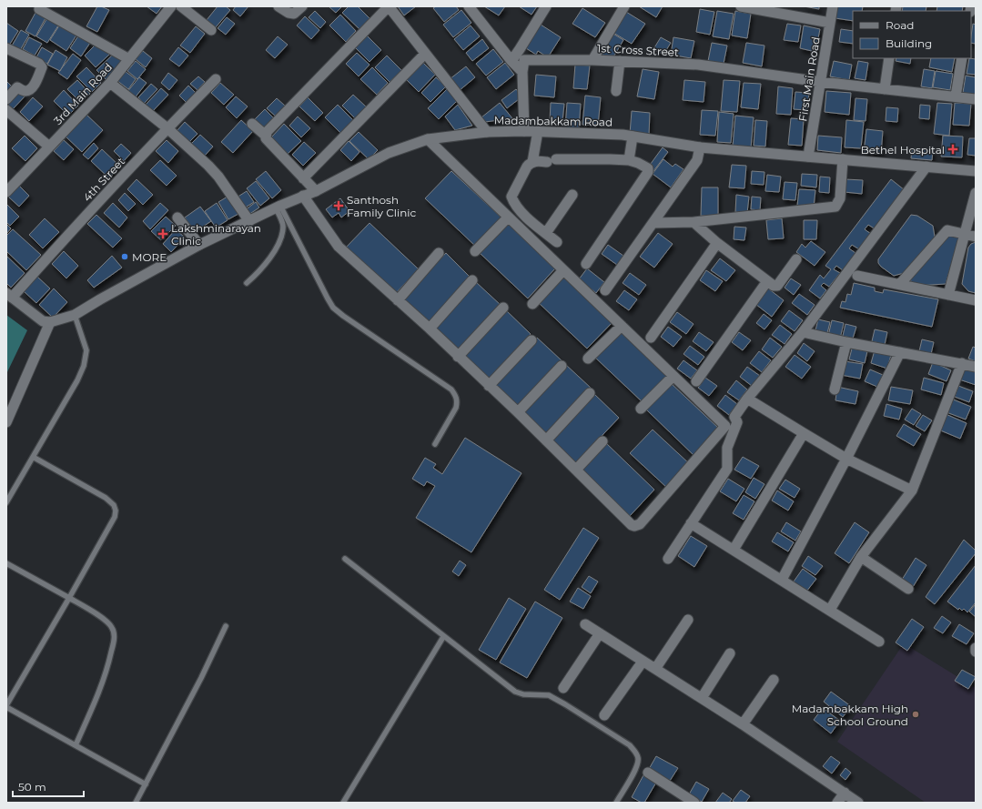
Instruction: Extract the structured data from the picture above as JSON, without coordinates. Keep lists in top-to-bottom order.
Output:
{
  "streets": {
    "street": [
      "1st Cross Street",
      "First Main Road",
      "3rd Main Road",
      "Madambakkam Road",
      "4th Street"
    ]
  },
  "crossings": [
    ["1st Cross Street", "First Main Road"],
    ["First Main Road", "Madambakkam Road"]
  ],
  "places": {
    "health": ["Bethel Hospital", "Santhosh Family Clinic", "Lakshminarayan Clinic"],
    "other": ["MORE", "Madambakkam High School Ground"]
  },
  "legend": ["Road", "Building"],
  "scale_bar": "50 m"
}
